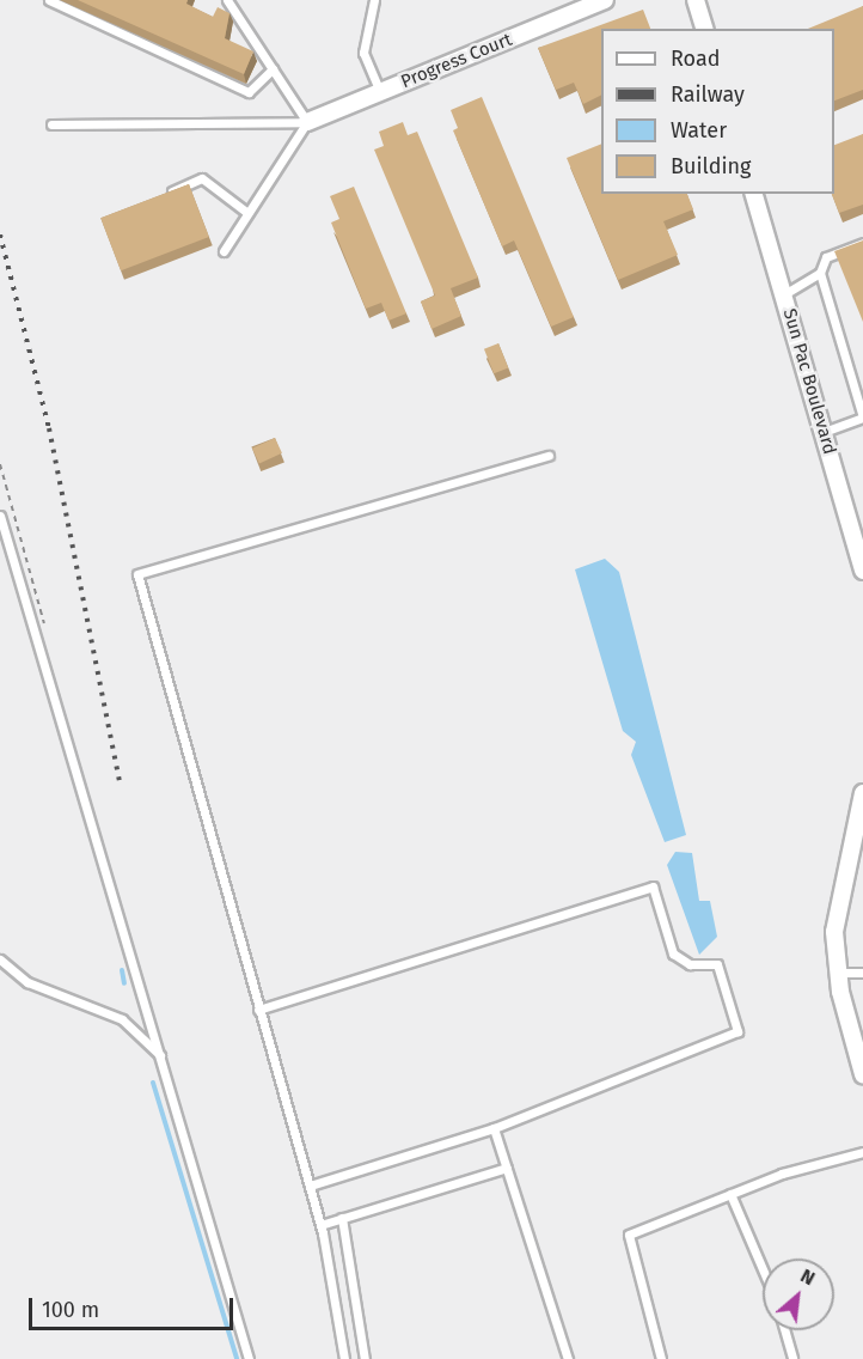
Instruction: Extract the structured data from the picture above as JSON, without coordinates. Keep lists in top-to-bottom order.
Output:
{
  "streets": {
    "street": ["Progress Court", "Sun Pac Boulevard"]
  },
  "legend": [
    "Road",
    "Railway",
    "Water",
    "Building"
  ],
  "scale_bar": "100 m",
  "north": "top right"
}
